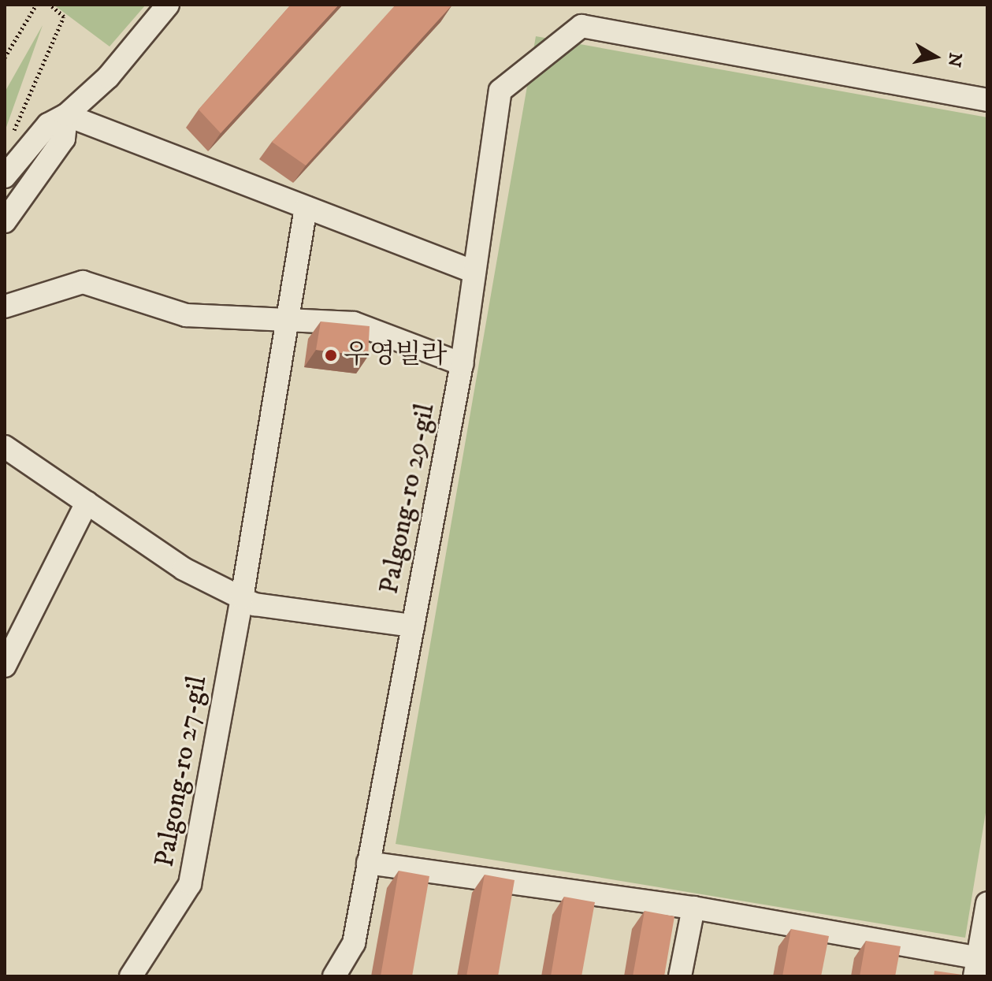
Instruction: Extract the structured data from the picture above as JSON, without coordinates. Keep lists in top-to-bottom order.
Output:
{
  "streets": {
    "street": ["Palgong-ro 29-gil", "Palgong-ro 27-gil"]
  },
  "places": ["우영빌라"],
  "north": "right"
}
